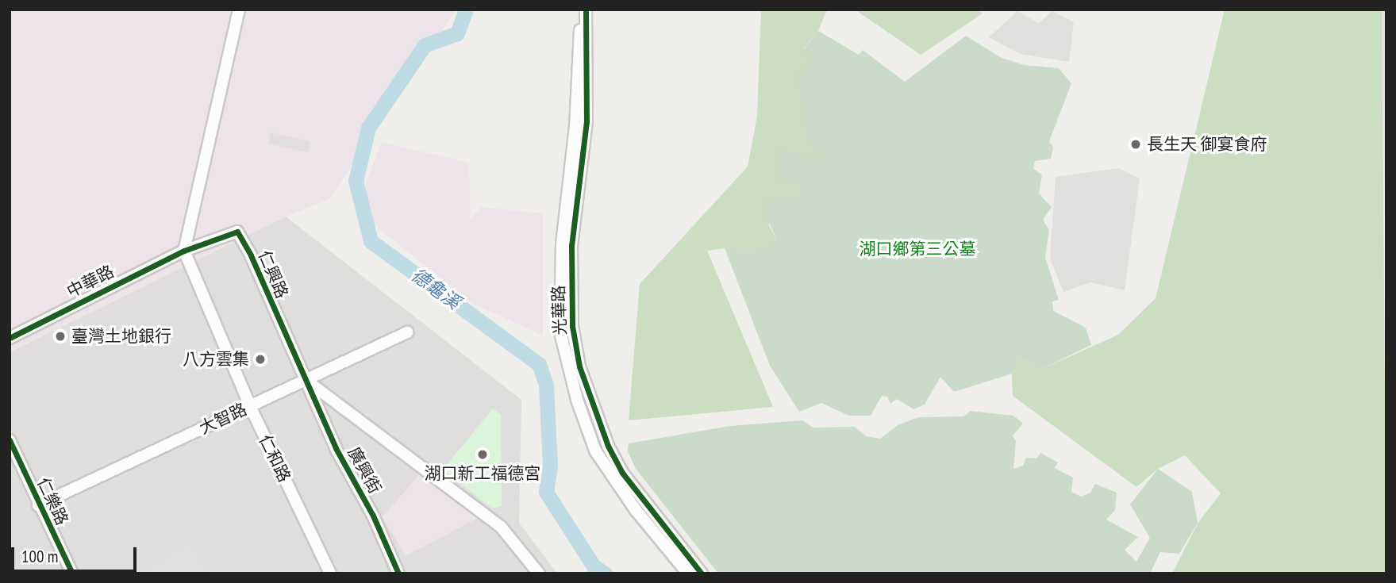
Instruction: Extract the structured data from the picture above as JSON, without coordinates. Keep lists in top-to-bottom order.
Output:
{
  "streets": {
    "street": [
      "仁興路",
      "中華路",
      "光華路",
      "大智路",
      "仁和路",
      "廣興街",
      "仁樂路"
    ]
  },
  "crossings": [
    ["仁興路", "中華路"],
    ["仁興路", "大智路"],
    ["仁興路", "仁和路"],
    ["仁興路", "廣興街"],
    ["中華路", "仁和路"],
    ["大智路", "仁和路"],
    ["大智路", "廣興街"],
    ["大智路", "仁樂路"]
  ],
  "water": ["德龜溪"],
  "parks": ["湖口鄉第三公墓"],
  "places": [
    "長生天 御宴食府",
    "臺灣土地銀行",
    "八方雲集",
    "湖口新工福德宮"
  ],
  "scale_bar": "100 m"
}
